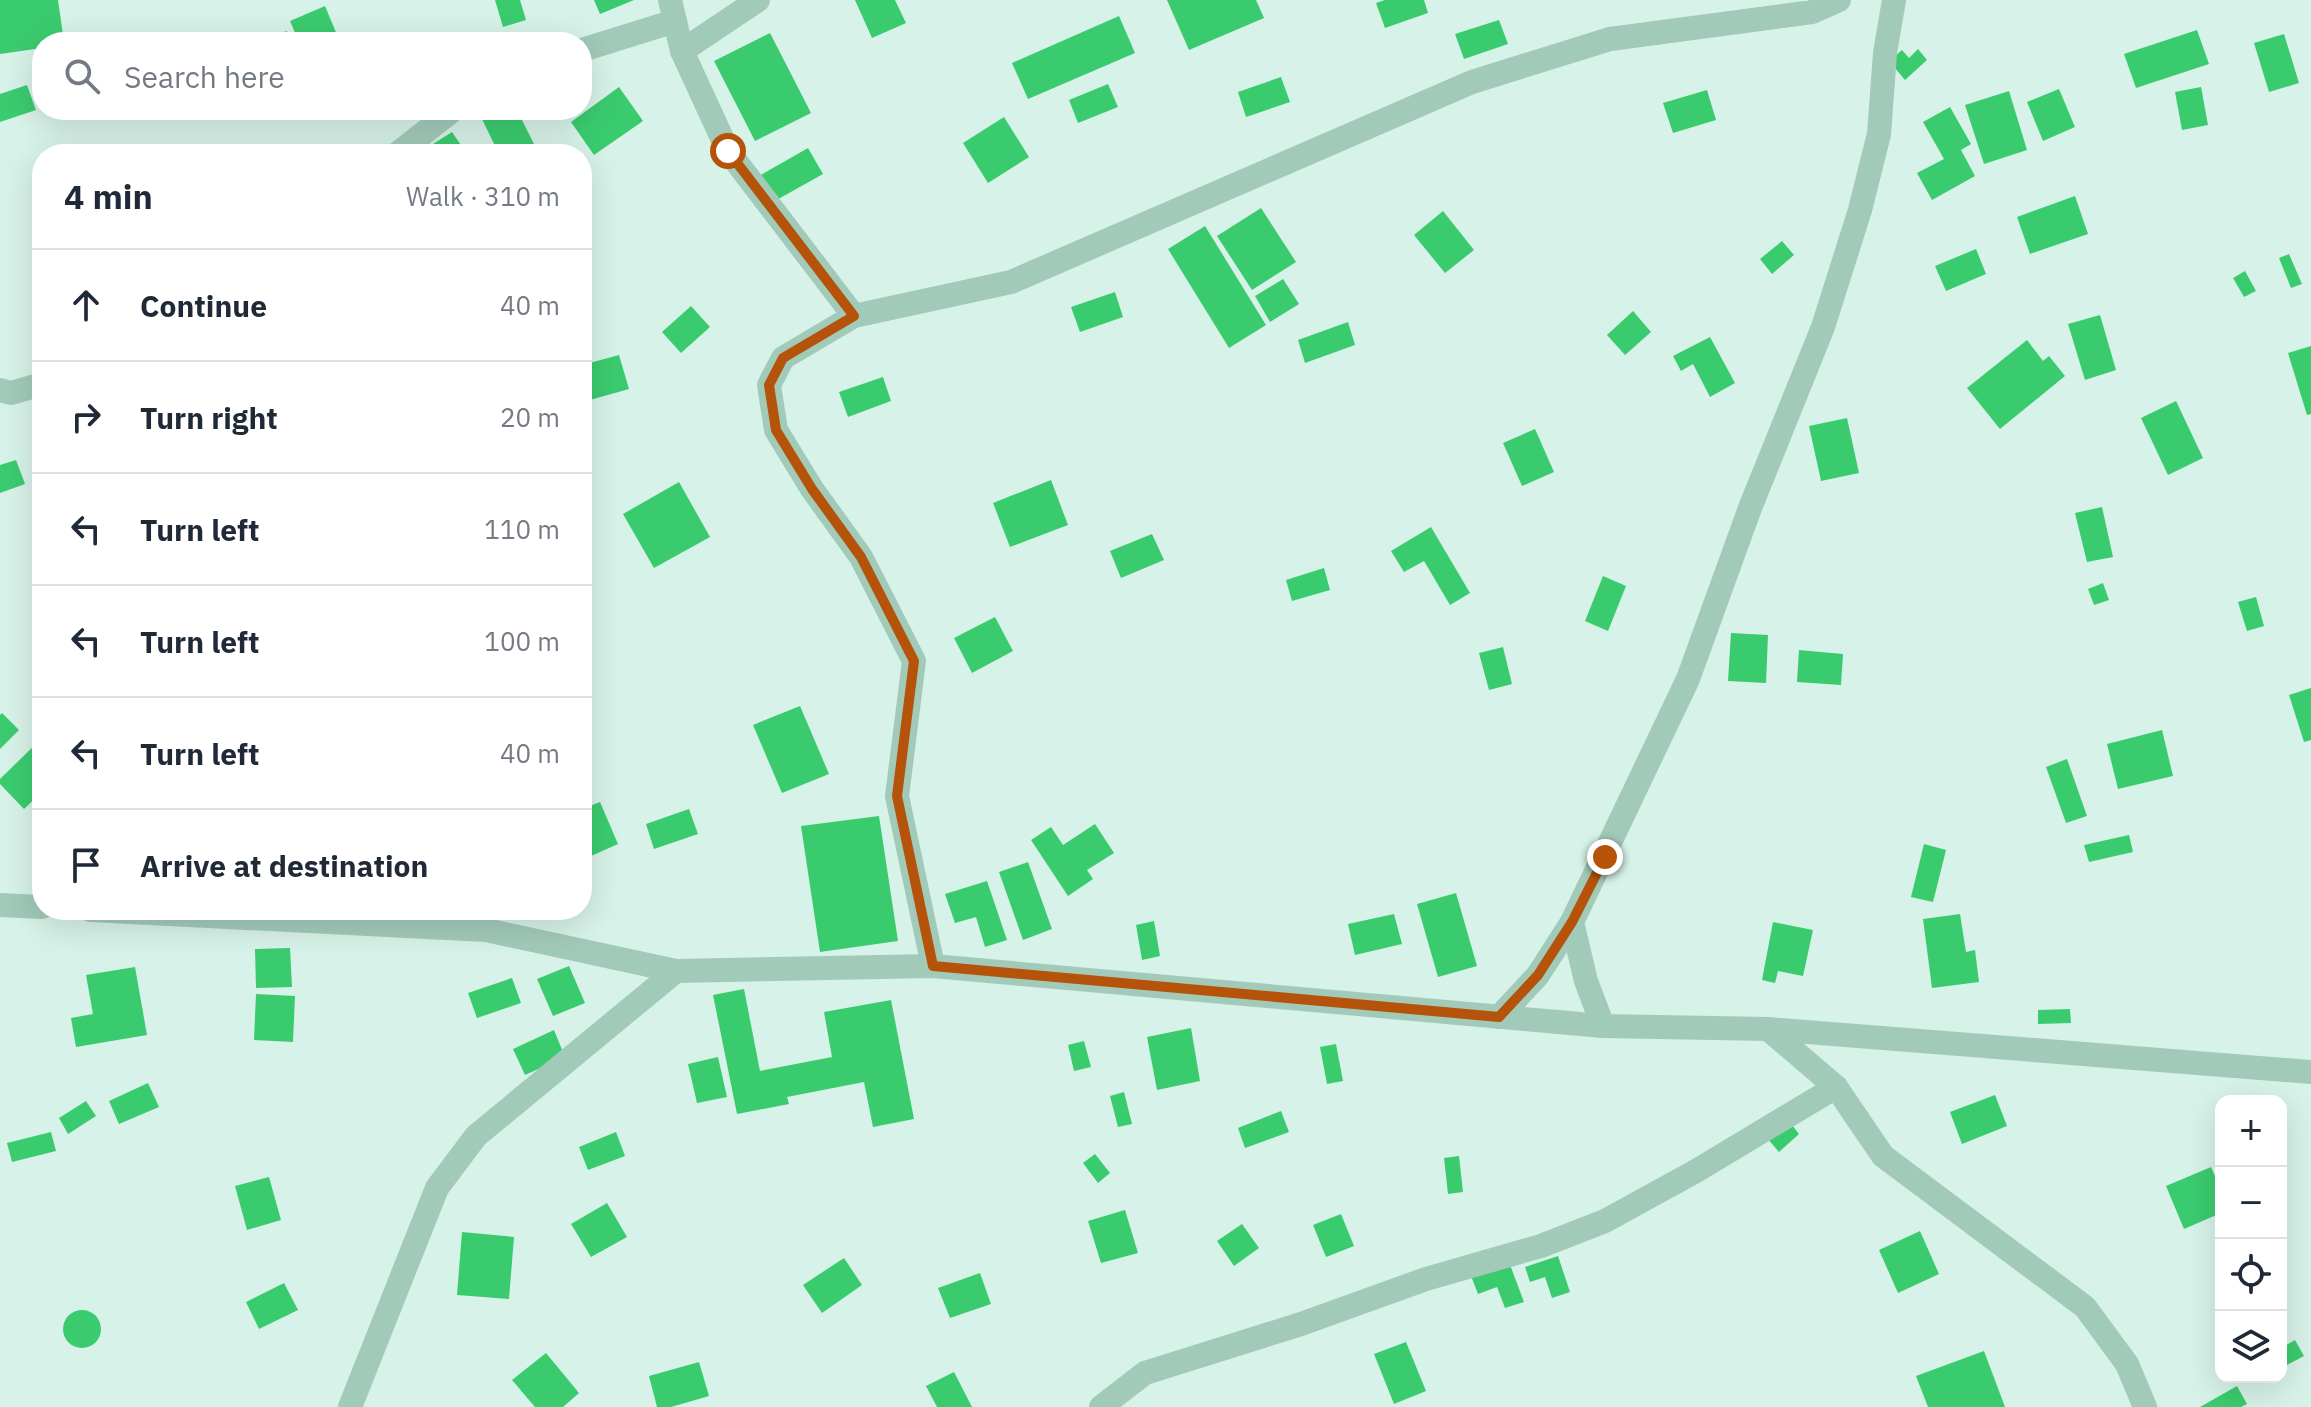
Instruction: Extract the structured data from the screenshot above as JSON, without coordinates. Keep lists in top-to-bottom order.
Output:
{
  "page": {
    "search": "Search here",
    "heading": ["4 min", "Walk · 310 m"],
    "list": [
      ["Continue", "40 m"],
      ["Turn right", "20 m"],
      ["Turn left", "110 m"],
      ["Turn left", "100 m"],
      ["Turn left", "40 m"],
      "Arrive at destination"
    ],
    "map_buttons": ["+", "−"]
  }
}
